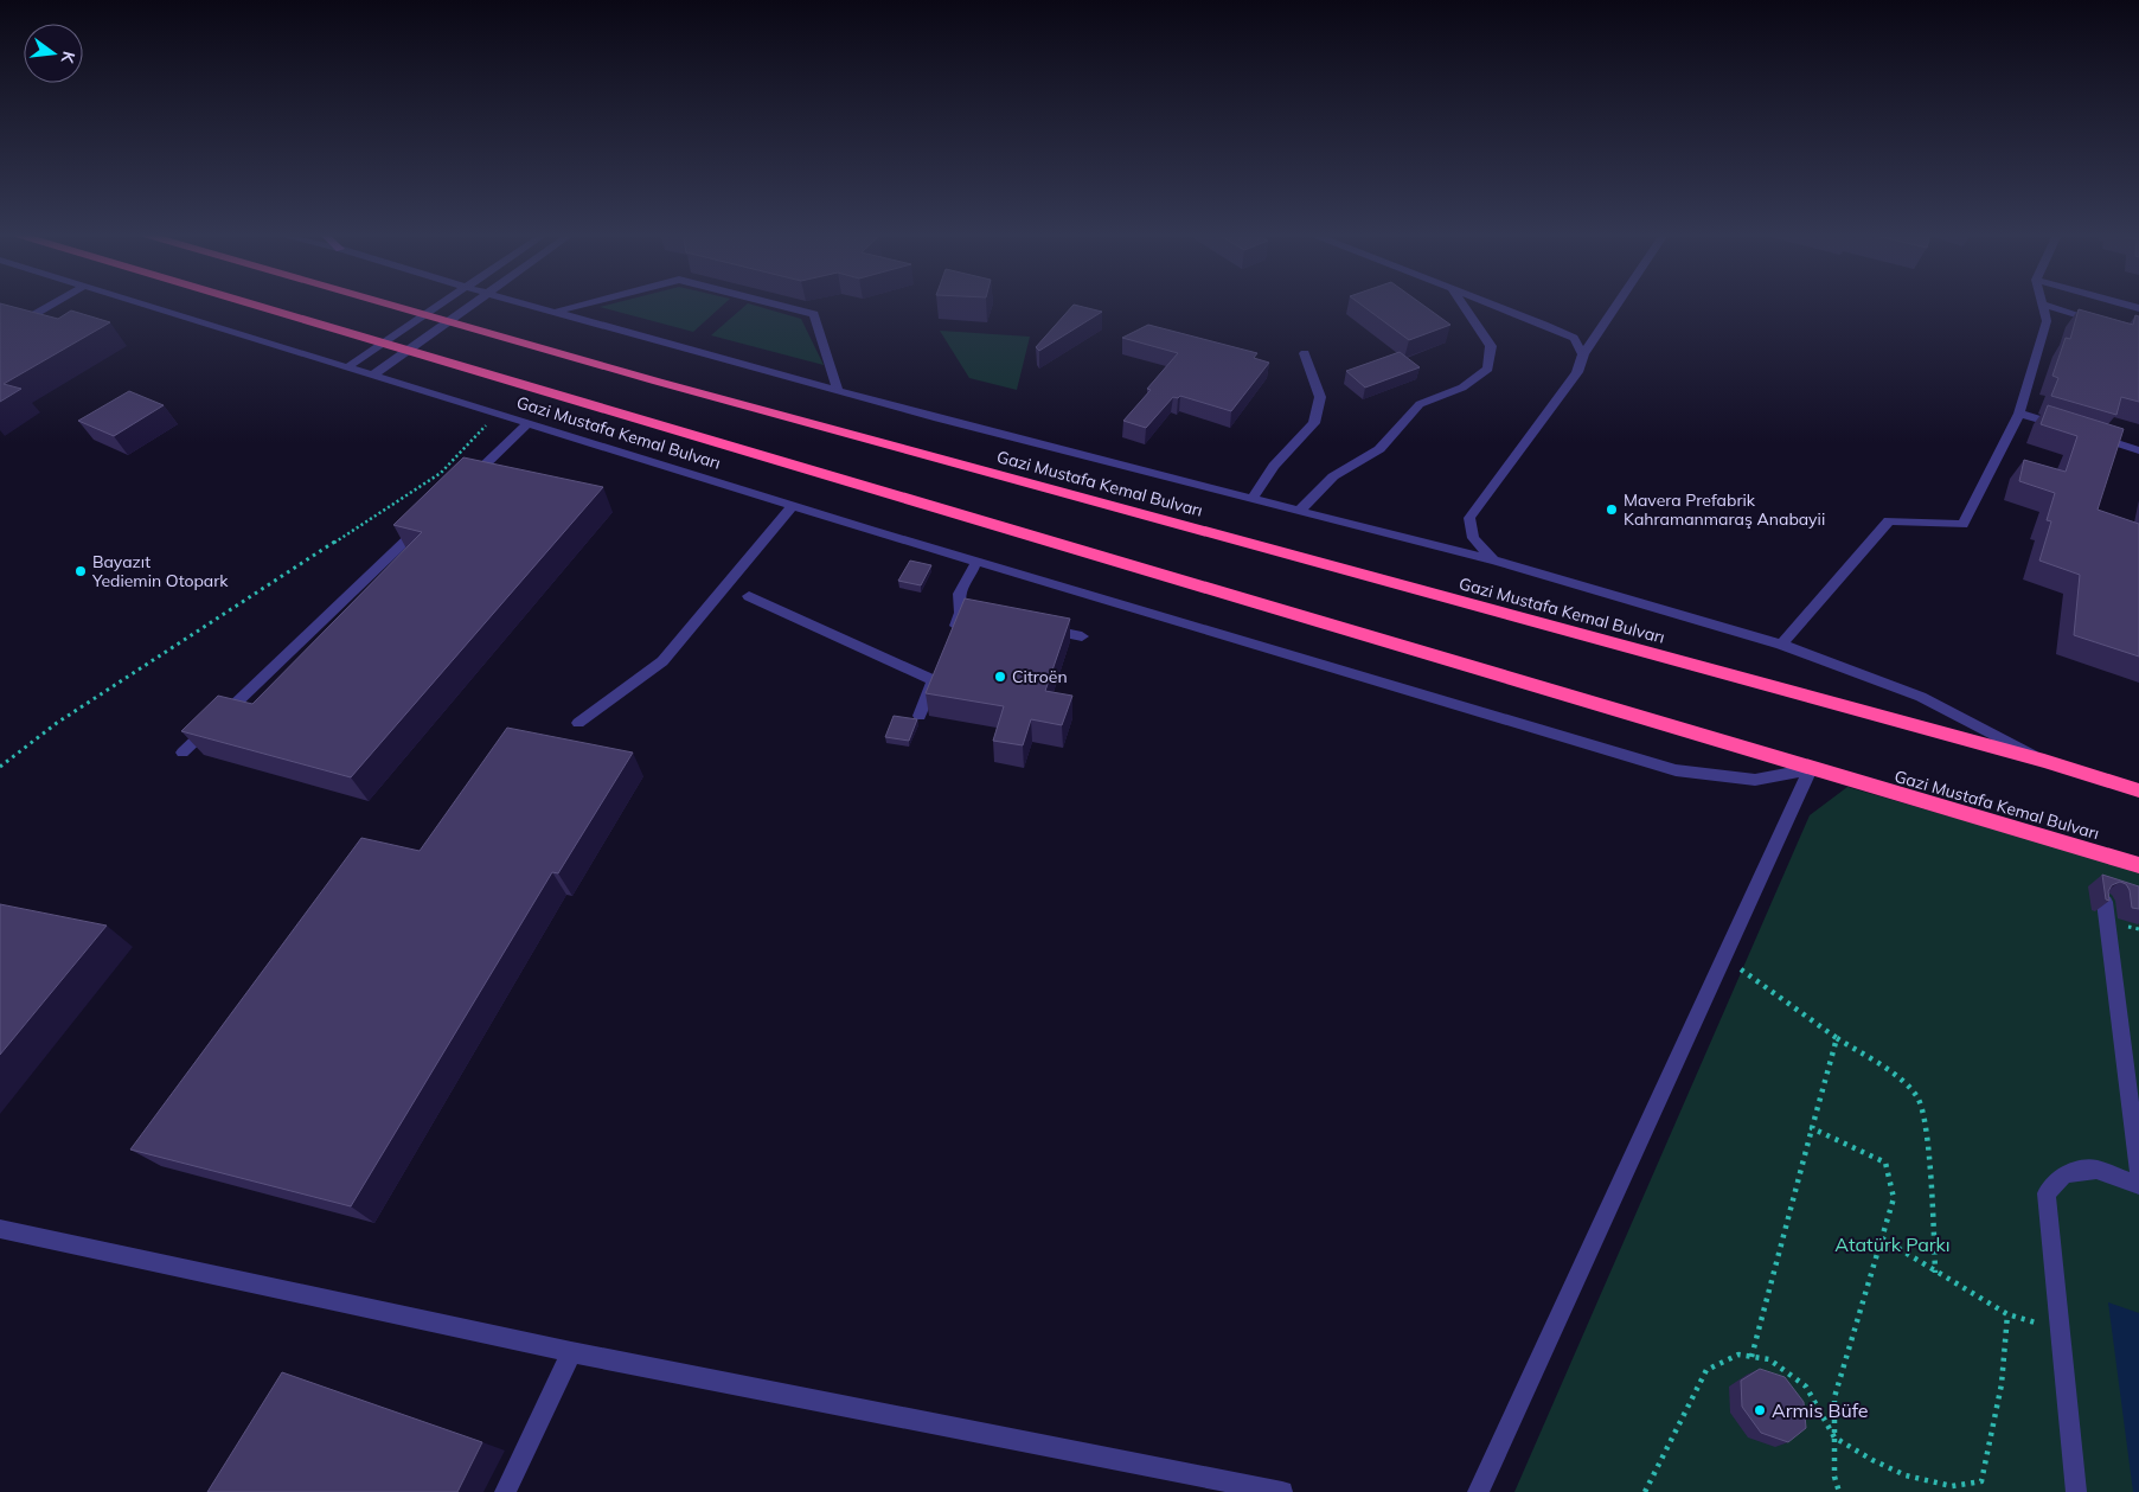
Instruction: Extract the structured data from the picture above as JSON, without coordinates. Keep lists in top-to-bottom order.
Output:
{
  "streets": {
    "highway": ["Gazi Mustafa Kemal Bulvarı"]
  },
  "parks": ["Atatürk Parkı"],
  "places": [
    "Mavera Prefabrik Kahramanmaraş Anabayii",
    "Bayazıt Yediemin Otopark",
    "Citroën",
    "Armis Büfe"
  ],
  "north": "right"
}
